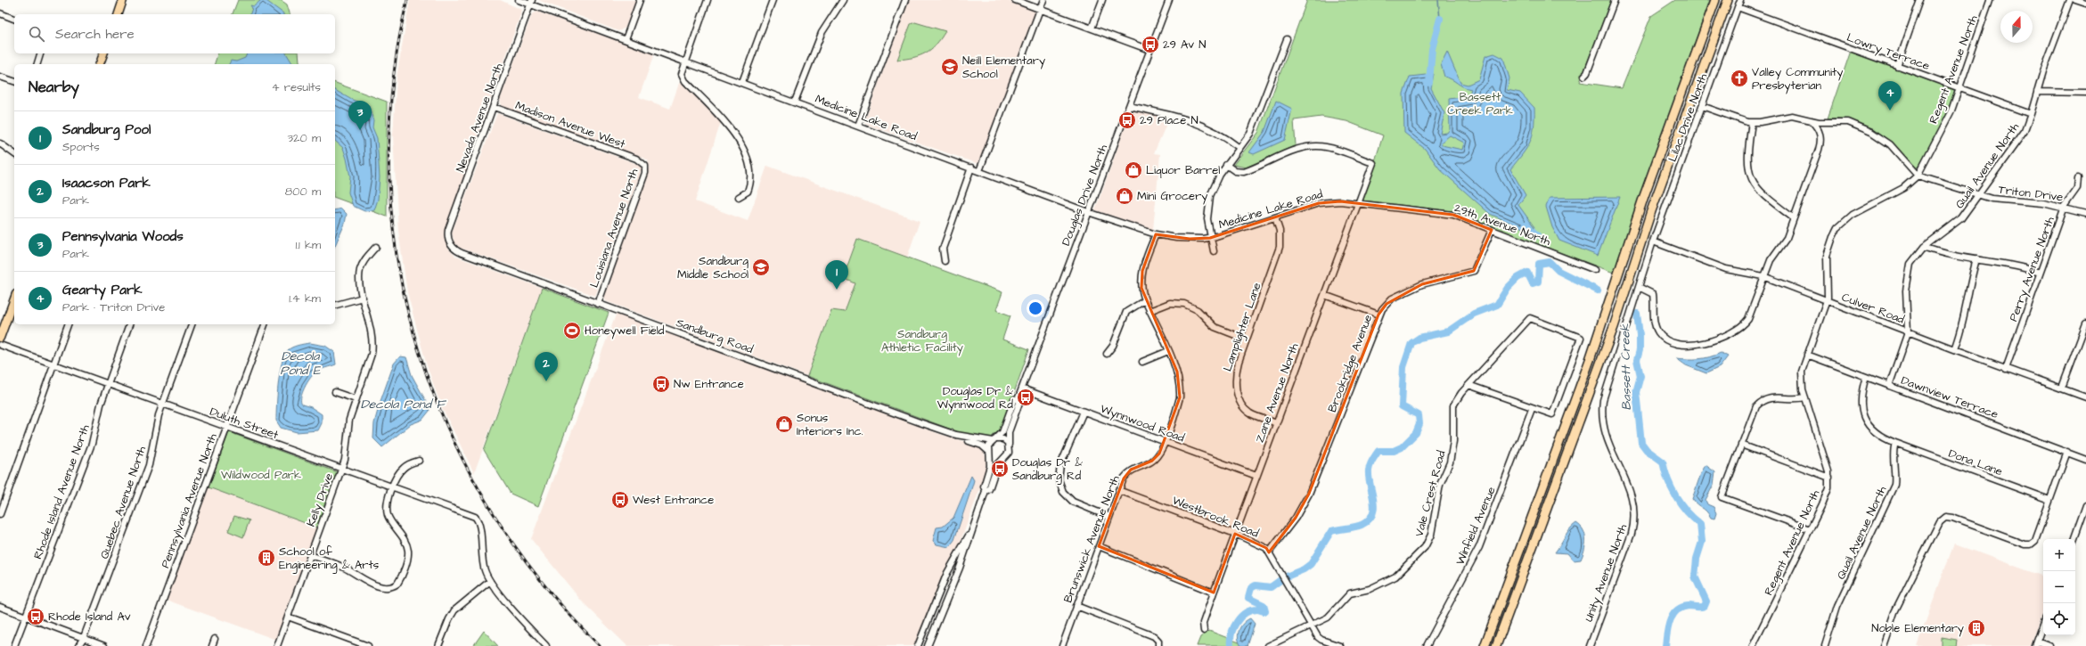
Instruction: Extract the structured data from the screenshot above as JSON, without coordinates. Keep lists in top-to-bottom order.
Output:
{
  "streets": {
    "street": [
      "Lowry Terrace",
      "Regent Avenue North",
      "Nevada Avenue North",
      "Medicine Lake Road",
      "Lilac Drive North",
      "Madison Avenue West",
      "Quail Avenue North",
      "Triton Drive",
      "Douglas Drive North",
      "29th Avenue North",
      "Louisiana Avenue North",
      "Perry Avenue North",
      "Culver Road",
      "Lamplighter Lane",
      "Sandburg Road",
      "Brookridge Avenue",
      "Zane Avenue North",
      "Dawnview Terrace",
      "Duluth Street",
      "Wynnwood Road",
      "Dona Lane",
      "Rhode Island Avenue North",
      "Vale Crest Road",
      "Kelly Drive",
      "Pennsylvania Avenue North",
      "Quebec Avenue North",
      "Westbrook Road",
      "Winfield Avenue",
      "Brunswick Avenue North",
      "Unity Avenue North"
    ]
  },
  "crossings": [
    ["Lowry Terrace", "Regent Avenue North"],
    ["Lowry Terrace", "Lilac Drive North"],
    ["Lowry Terrace", "Quail Avenue North"],
    ["Regent Avenue North", "Triton Drive"],
    ["Regent Avenue North", "Culver Road"],
    ["Regent Avenue North", "Dawnview Terrace"],
    ["Nevada Avenue North", "Medicine Lake Road"],
    ["Nevada Avenue North", "Madison Avenue West"],
    ["Nevada Avenue North", "Sandburg Road"],
    ["Medicine Lake Road", "Douglas Drive North"],
    ["Medicine Lake Road", "29th Avenue North"],
    ["Medicine Lake Road", "Lamplighter Lane"],
    ["Medicine Lake Road", "Zane Avenue North"],
    ["Medicine Lake Road", "Brunswick Avenue North"],
    ["Lilac Drive North", "Culver Road"],
    ["Lilac Drive North", "Unity Avenue North"],
    ["Madison Avenue West", "Louisiana Avenue North"],
    ["Quail Avenue North", "Triton Drive"],
    ["Quail Avenue North", "Culver Road"],
    ["Quail Avenue North", "Dawnview Terrace"],
    ["Quail Avenue North", "Dona Lane"],
    ["Triton Drive", "Perry Avenue North"],
    ["Douglas Drive North", "Sandburg Road"],
    ["Douglas Drive North", "Wynnwood Road"],
    ["29th Avenue North", "Brookridge Avenue"],
    ["29th Avenue North", "Zane Avenue North"],
    ["Louisiana Avenue North", "Sandburg Road"],
    ["Perry Avenue North", "Culver Road"],
    ["Culver Road", "Unity Avenue North"],
    ["Lamplighter Lane", "Zane Avenue North"],
    ["Brookridge Avenue", "Westbrook Road"],
    ["Zane Avenue North", "Wynnwood Road"],
    ["Zane Avenue North", "Westbrook Road"],
    ["Duluth Street", "Rhode Island Avenue North"],
    ["Duluth Street", "Kelly Drive"],
    ["Duluth Street", "Pennsylvania Avenue North"],
    ["Duluth Street", "Quebec Avenue North"],
    ["Wynnwood Road", "Brunswick Avenue North"],
    ["Vale Crest Road", "Westbrook Road"],
    ["Vale Crest Road", "Winfield Avenue"],
    ["Westbrook Road", "Brunswick Avenue North"]
  ],
  "water": ["Decola Pond E", "Bassett Creek", "Decola Pond F"],
  "parks": ["Bassett Creek Park", "Sandburg Athletic Facility", "Wildwood Park"],
  "places": {
    "bus stop": [
      "29 Av N",
      "29 Place N",
      "Nw Entrance",
      "Douglas Dr & Wynnwood Rd",
      "Douglas Dr & Sandburg Rd",
      "West Entrance",
      "Rhode Island Av"
    ],
    "school or university": ["Neill Elementary School", "Sandburg Middle School"],
    "church": ["Valley Community Presbyterian"],
    "shop": ["Liquor Barrel", "Mini Grocery", "Sonus Interiors Inc."],
    "sports": ["Honeywell Field"],
    "building": ["School of Engineering & Arts", "Noble Elementary"]
  },
  "north": "top",
  "page": {
    "search": "Search here",
    "heading": ["Nearby", "4 results"],
    "pins": [
      "4",
      "3",
      "1",
      "2"
    ],
    "list": [
      {
        "mark": "1",
        "name": "Sandburg Pool",
        "note": "Sports",
        "value": "320 m"
      },
      {
        "mark": "2",
        "name": "Isaacson Park",
        "note": "Park",
        "value": "800 m"
      },
      {
        "mark": "3",
        "name": "Pennsylvania Woods",
        "note": "Park",
        "value": "1.1 km"
      },
      {
        "mark": "4",
        "name": "Gearty Park",
        "note": "Park · Triton Drive",
        "value": "1.4 km"
      }
    ],
    "map_buttons": ["+", "−"]
  }
}
